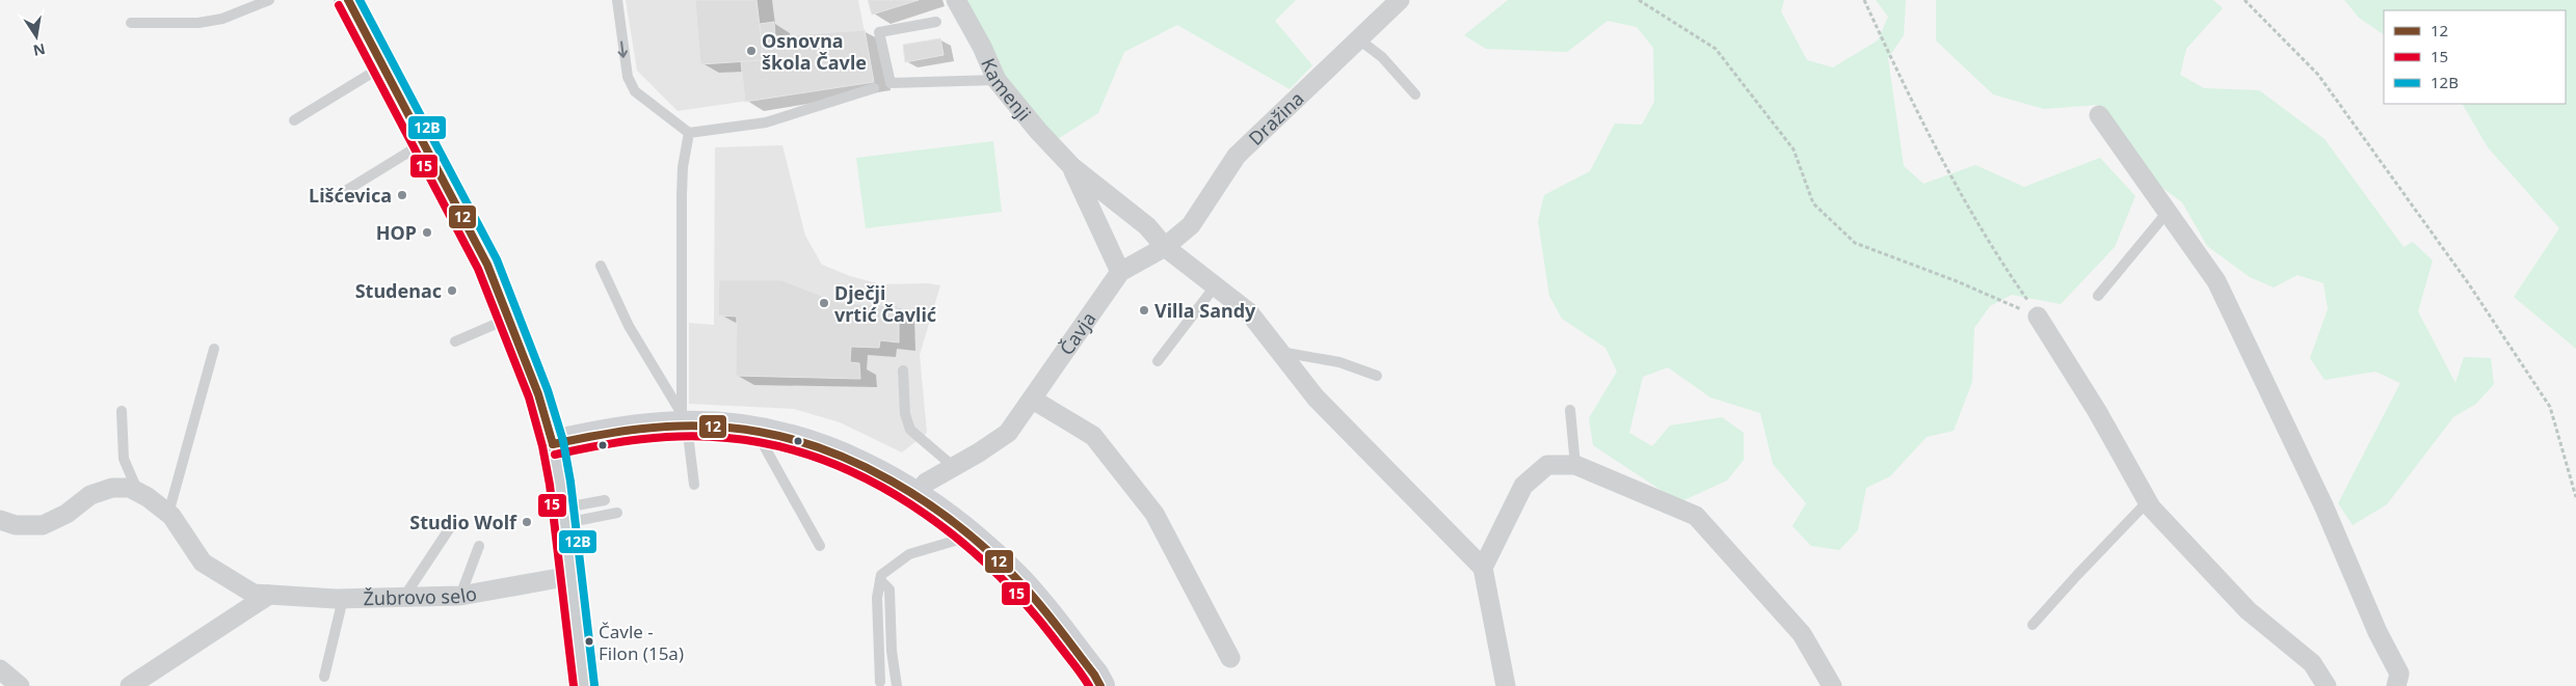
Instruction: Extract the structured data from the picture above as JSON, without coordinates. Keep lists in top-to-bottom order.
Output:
{
  "streets": {
    "street": [
      "Kamenji",
      "Dražina",
      "Čavja",
      "Žubrovo selo"
    ]
  },
  "crossings": [
    ["Kamenji", "Dražina"],
    ["Kamenji", "Čavja"],
    ["Dražina", "Čavja"]
  ],
  "places": [
    "Osnovna škola Čavle",
    "Lišćevica",
    "HOP",
    "Studenac",
    "Dječji vrtić Čavlić",
    "Villa Sandy",
    "Studio Wolf",
    "Čavle - Filon (15a)"
  ],
  "lines": ["transit line 12", "transit line 12B", "transit line 15"],
  "legend": ["12", "15", "12B"],
  "north": "bottom"
}
